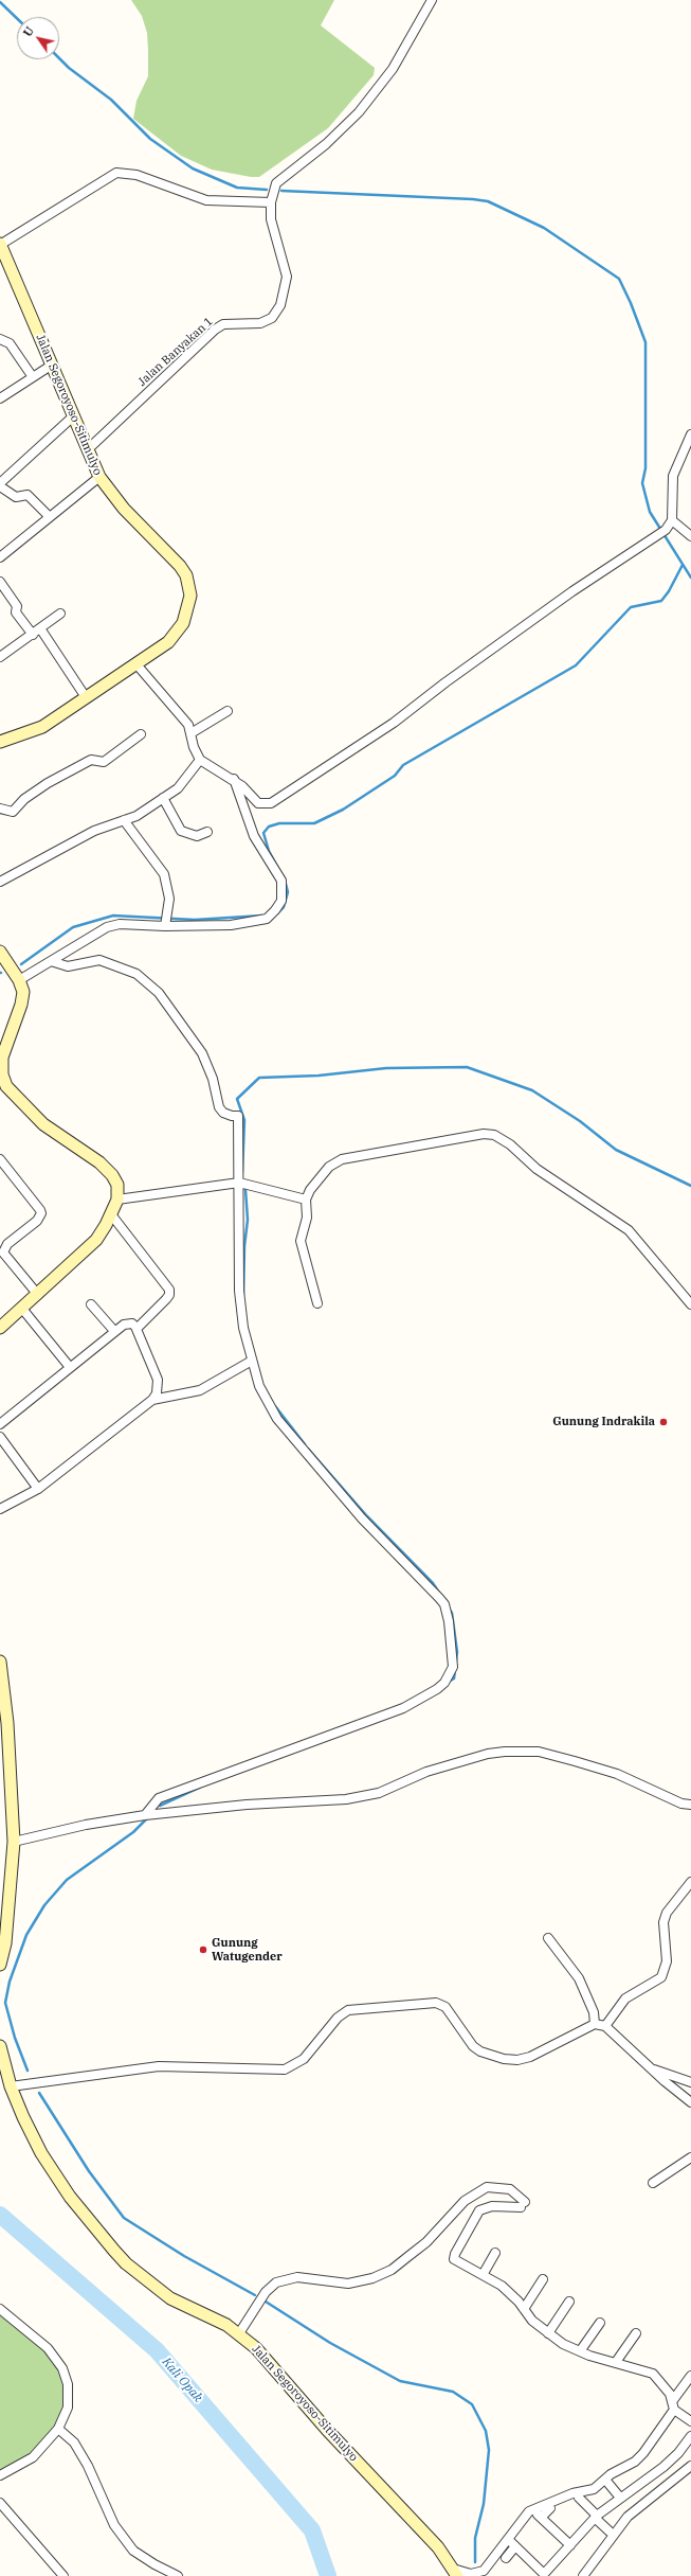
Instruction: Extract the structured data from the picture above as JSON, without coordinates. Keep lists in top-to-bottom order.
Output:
{
  "streets": {
    "main road": ["Jalan Segoroyoso-Sitimulyo"],
    "street": ["Jalan Banyakan 1"]
  },
  "crossings": [
    ["Jalan Banyakan 1", "Jalan Segoroyoso-Sitimulyo"]
  ],
  "water": ["Kali Opak"],
  "places": ["Gunung Indrakila", "Gunung Watugender"],
  "north": "top left"
}
